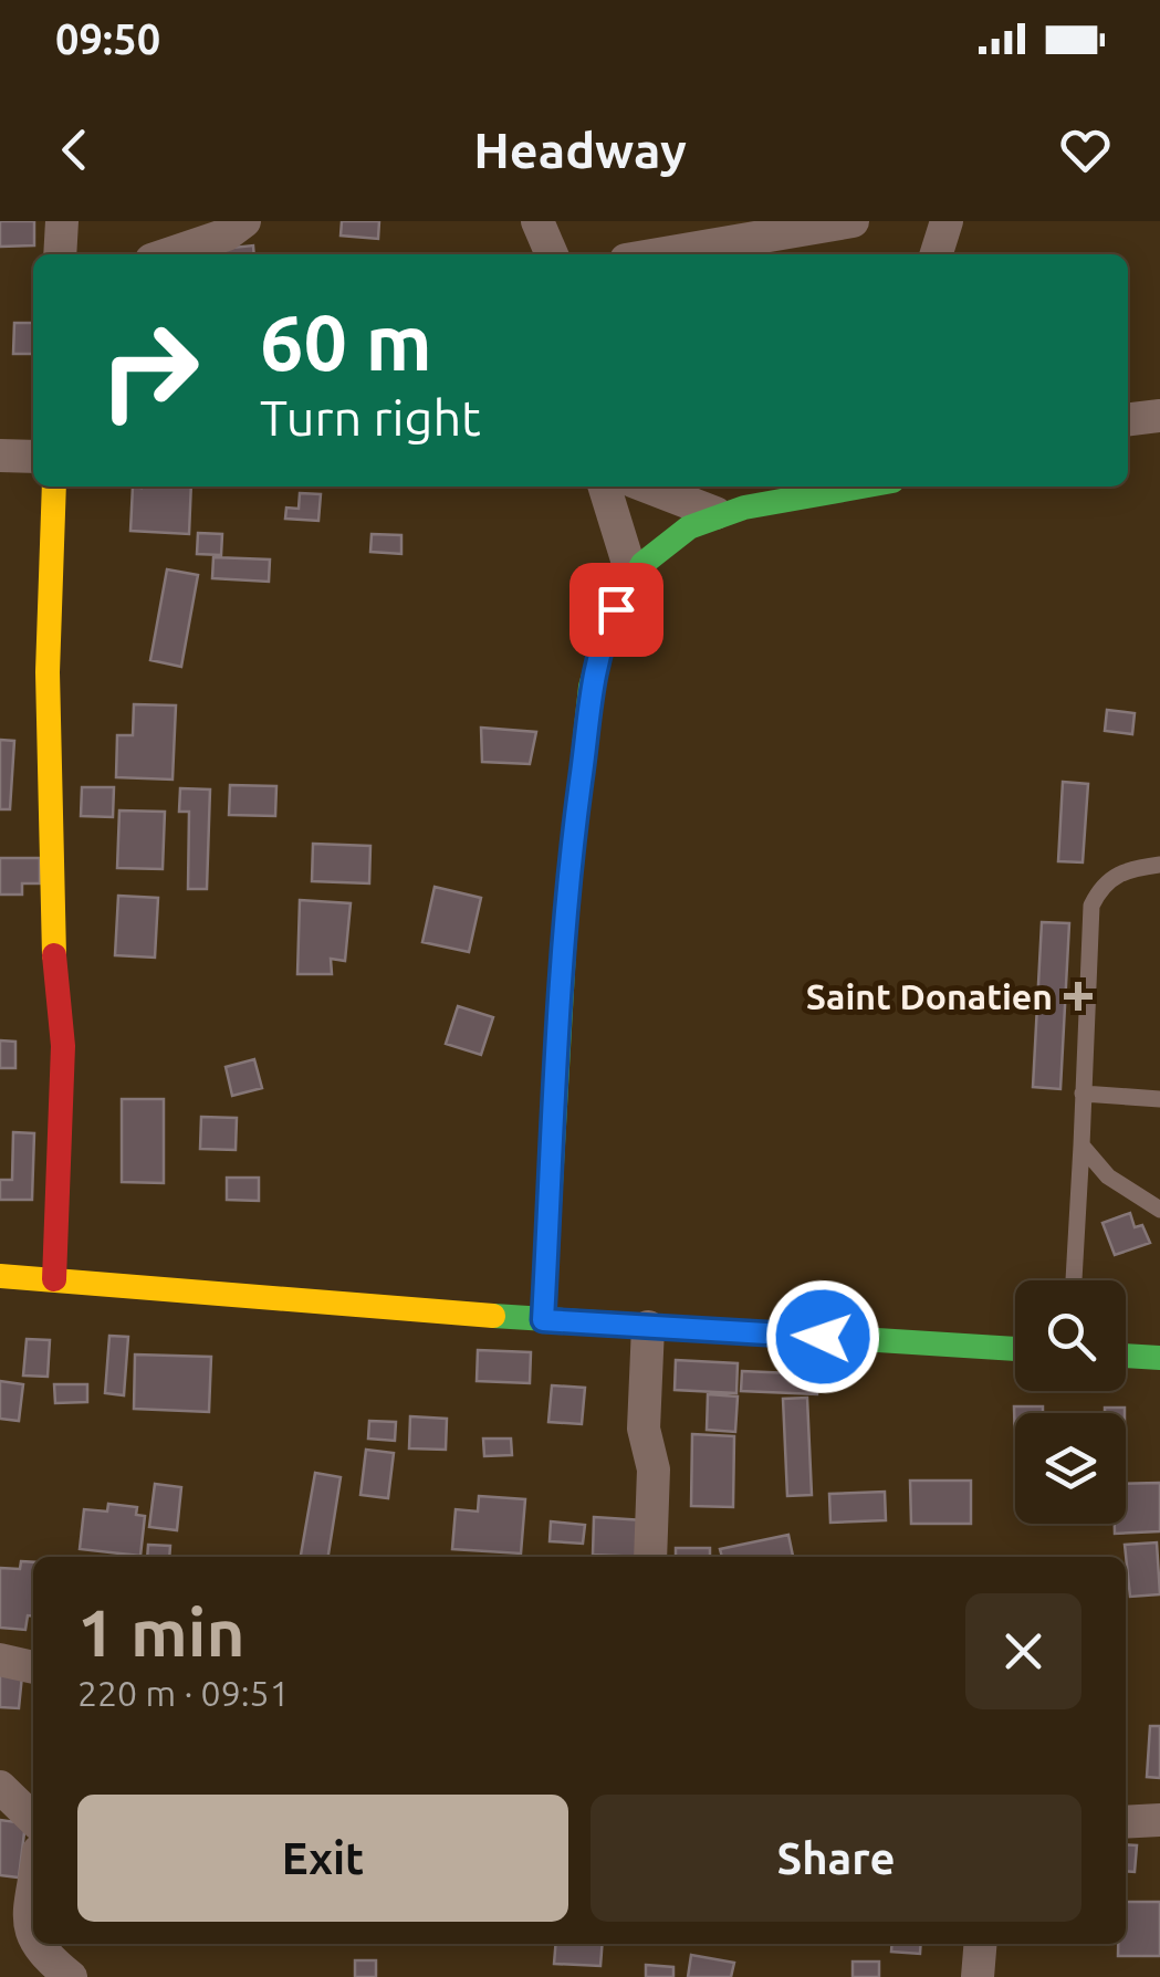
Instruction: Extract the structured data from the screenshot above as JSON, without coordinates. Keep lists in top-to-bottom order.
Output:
{
  "places": {
    "health": ["Saint Donatien"]
  },
  "page": {
    "status": "09:50",
    "header": "Headway",
    "turn": ["60 m", "Turn right"],
    "heading": ["1 min", "220 m · 09:51"],
    "buttons": ["Exit", "Share"]
  }
}
